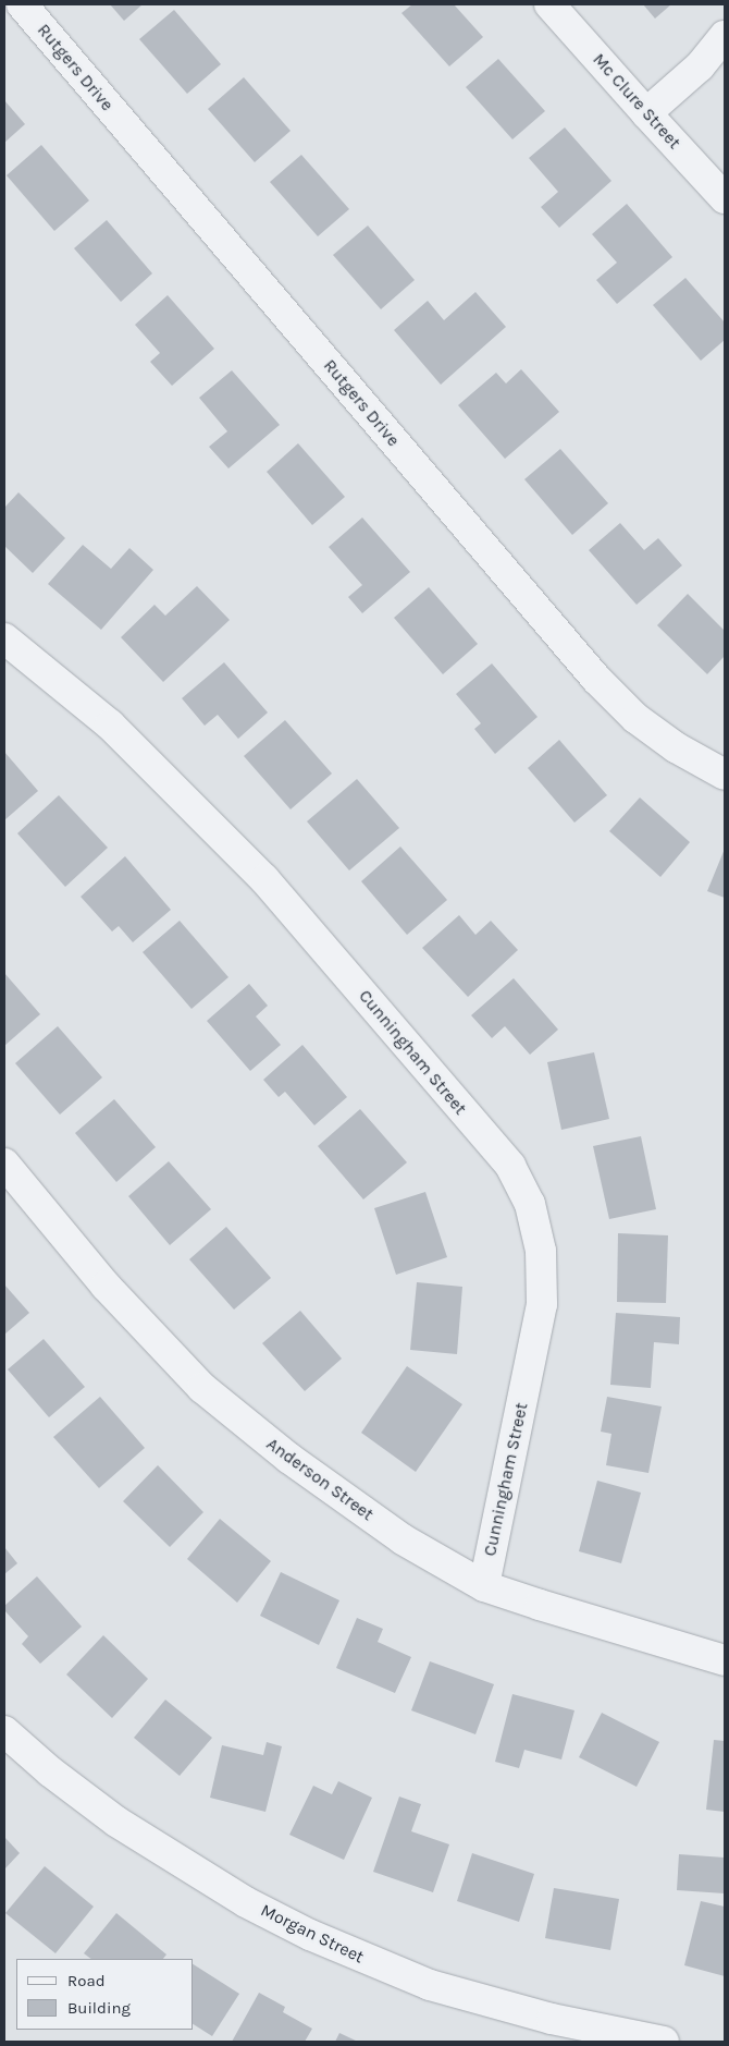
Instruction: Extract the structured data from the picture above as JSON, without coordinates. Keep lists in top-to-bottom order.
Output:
{
  "streets": {
    "street": [
      "Rutgers Drive",
      "Mc Clure Street",
      "Cunningham Street",
      "Anderson Street",
      "Morgan Street"
    ]
  },
  "crossings": [
    ["Cunningham Street", "Anderson Street"]
  ],
  "legend": ["Road", "Building"]
}
